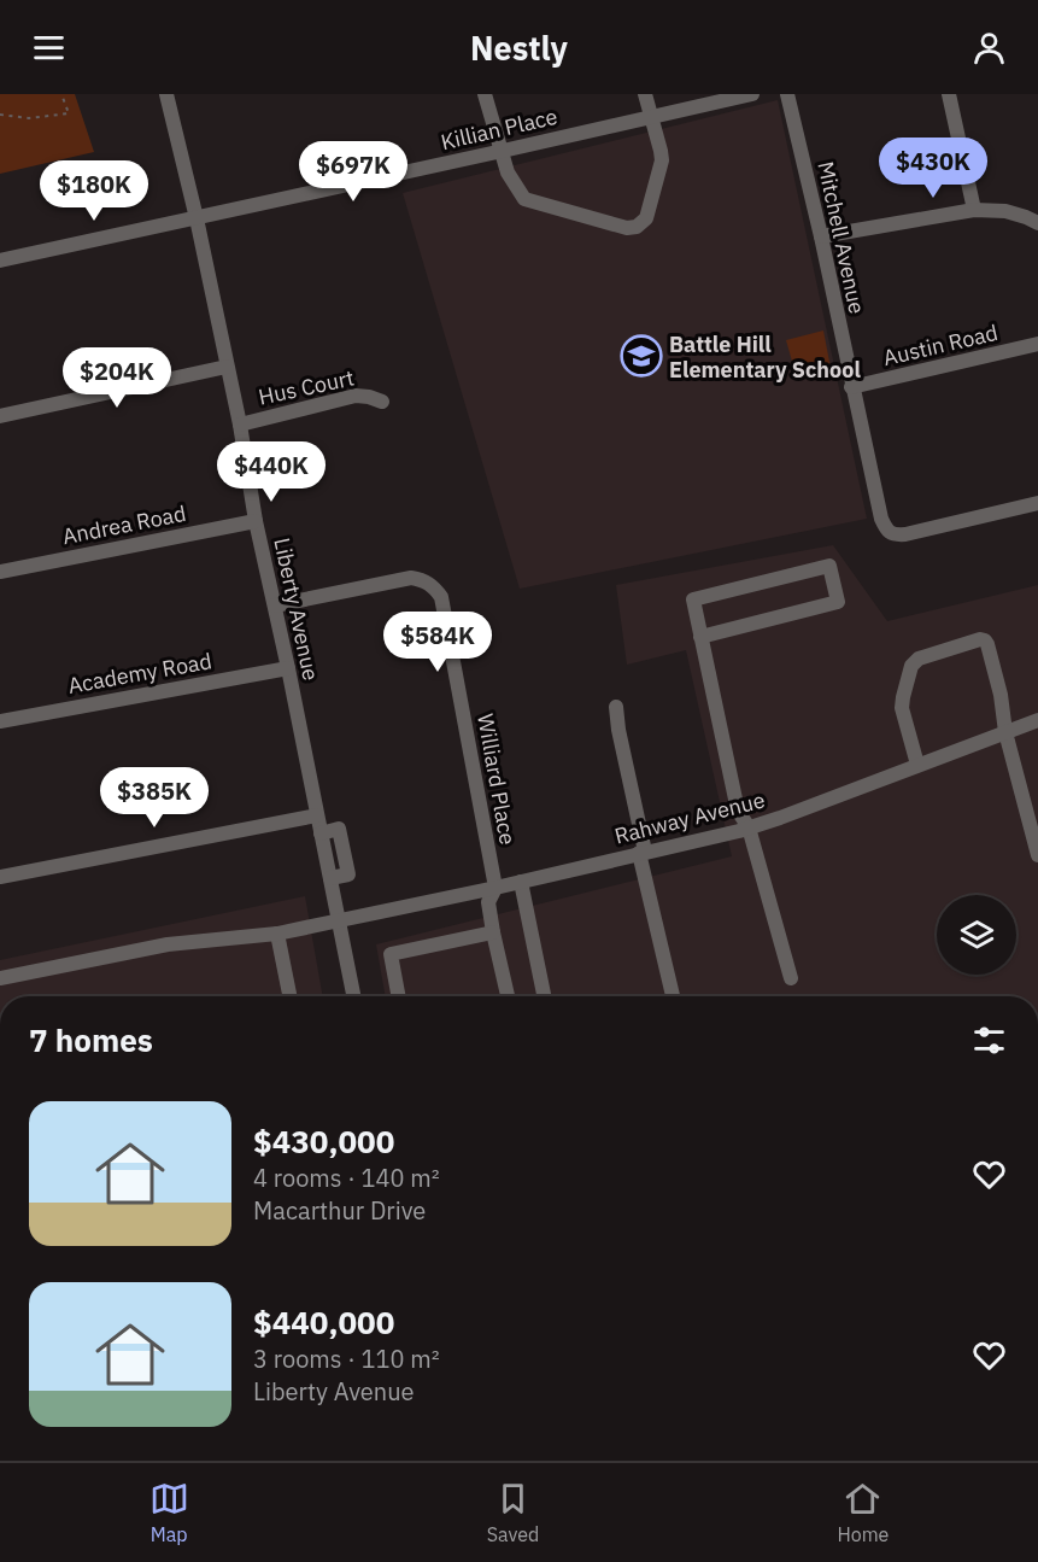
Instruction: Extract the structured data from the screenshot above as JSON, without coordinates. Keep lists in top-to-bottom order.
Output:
{
  "streets": {
    "street": [
      "Killian Place",
      "Mitchell Avenue",
      "Austin Road",
      "Hus Court",
      "Andrea Road",
      "Liberty Avenue",
      "Academy Road",
      "Williard Place",
      "Rahway Avenue"
    ]
  },
  "crossings": [
    ["Killian Place", "Liberty Avenue"],
    ["Mitchell Avenue", "Austin Road"],
    ["Hus Court", "Liberty Avenue"],
    ["Andrea Road", "Liberty Avenue"],
    ["Liberty Avenue", "Academy Road"],
    ["Liberty Avenue", "Williard Place"],
    ["Liberty Avenue", "Rahway Avenue"],
    ["Williard Place", "Rahway Avenue"]
  ],
  "places": {
    "school or university": ["Battle Hill Elementary School"]
  },
  "page": {
    "header": "Nestly",
    "price": [
      "$430K",
      "$697K",
      "$180K",
      "$204K",
      "$440K",
      "$584K",
      "$385K"
    ],
    "heading": "7 homes",
    "list": [
      {
        "name": "$430,000",
        "note": "4 rooms · 140 m² · Macarthur Drive"
      },
      {
        "name": "$440,000",
        "note": "3 rooms · 110 m² · Liberty Avenue"
      }
    ],
    "tabs": ["Map", "Saved", "Home"]
  }
}
